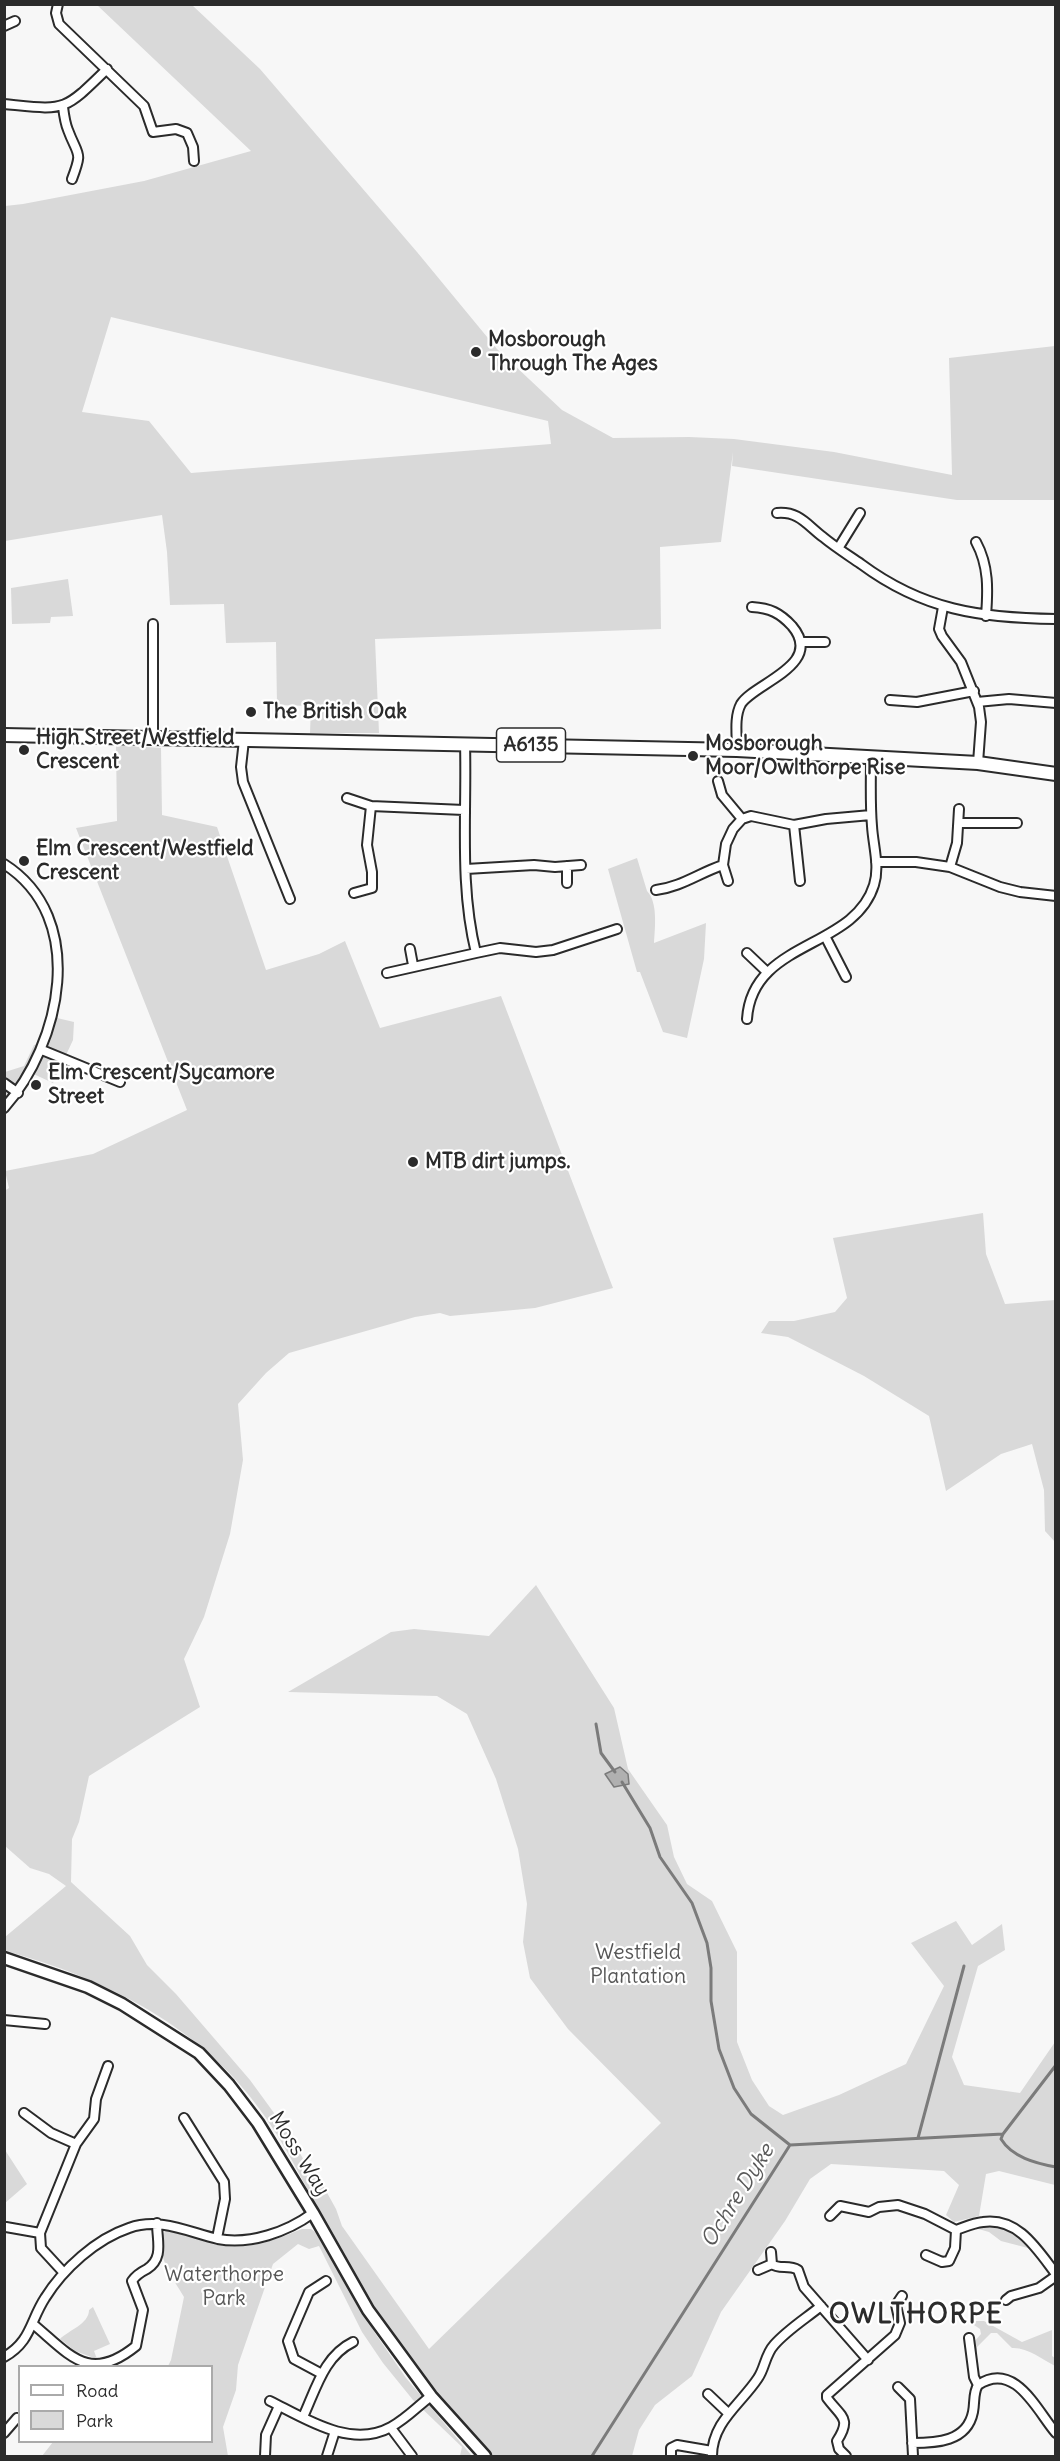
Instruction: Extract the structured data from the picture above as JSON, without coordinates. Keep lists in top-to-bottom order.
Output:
{
  "streets": {
    "main road": ["A6135"],
    "street": ["Moss Way"]
  },
  "districts": ["OWLTHORPE"],
  "water": ["Ochre Dyke"],
  "parks": ["Westfield Plantation", "Waterthorpe Park"],
  "places": [
    "Mosborough Through The Ages",
    "The British Oak",
    "High Street/Westfield Crescent",
    "Mosborough Moor/Owlthorpe Rise",
    "Elm Crescent/Westfield Crescent",
    "Elm Crescent/Sycamore Street",
    "MTB dirt jumps."
  ],
  "legend": ["Road", "Park"]
}
